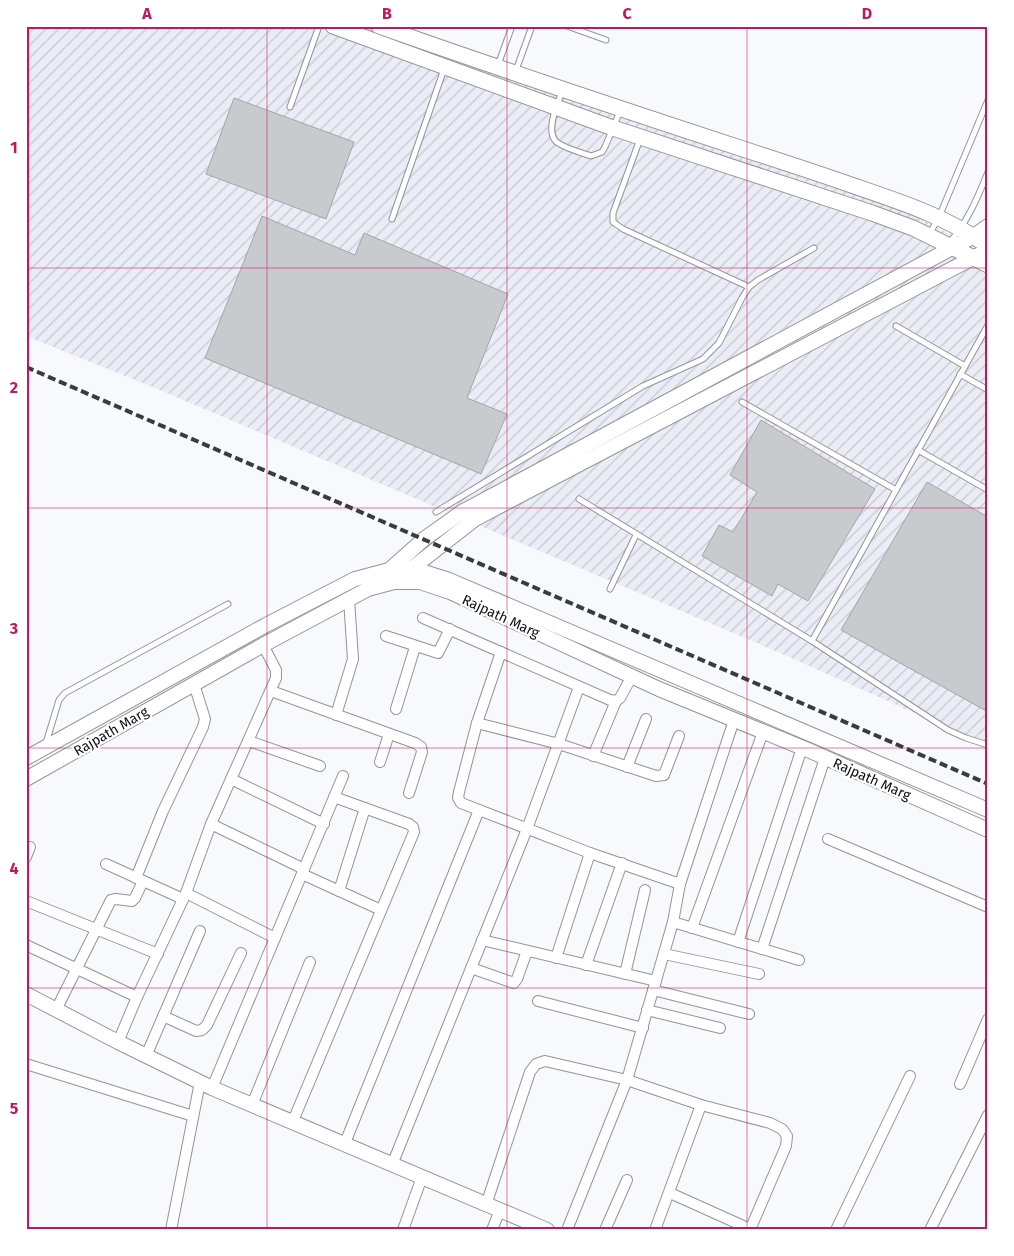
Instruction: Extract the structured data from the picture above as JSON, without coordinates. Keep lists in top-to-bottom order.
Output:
{
  "streets": {
    "main road": ["Rajpath Marg"]
  },
  "grid": {
    "columns": [
      "A",
      "B",
      "C",
      "D"
    ],
    "rows": [
      "1",
      "2",
      "3",
      "4",
      "5"
    ]
  }
}
